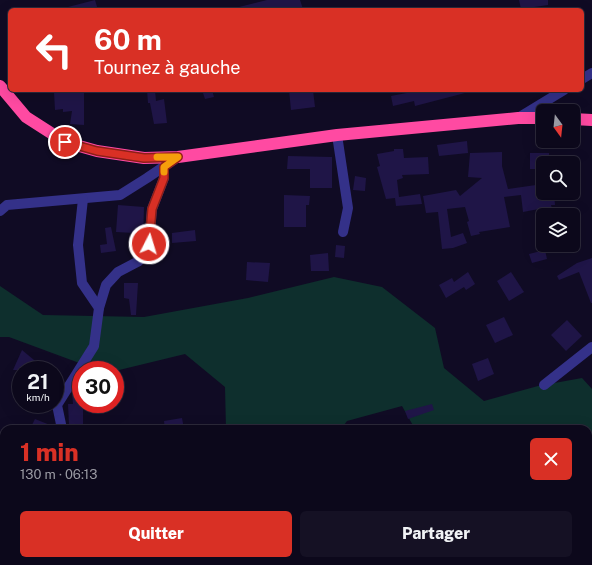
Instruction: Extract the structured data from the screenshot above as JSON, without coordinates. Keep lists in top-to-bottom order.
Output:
{
  "north": "bottom",
  "page": {
    "turn": ["60 m", "Tournez à gauche"],
    "speed": "21 km/h",
    "limit": "30",
    "heading": ["1 min", "130 m · 06:13"],
    "buttons": ["Quitter", "Partager"]
  }
}
